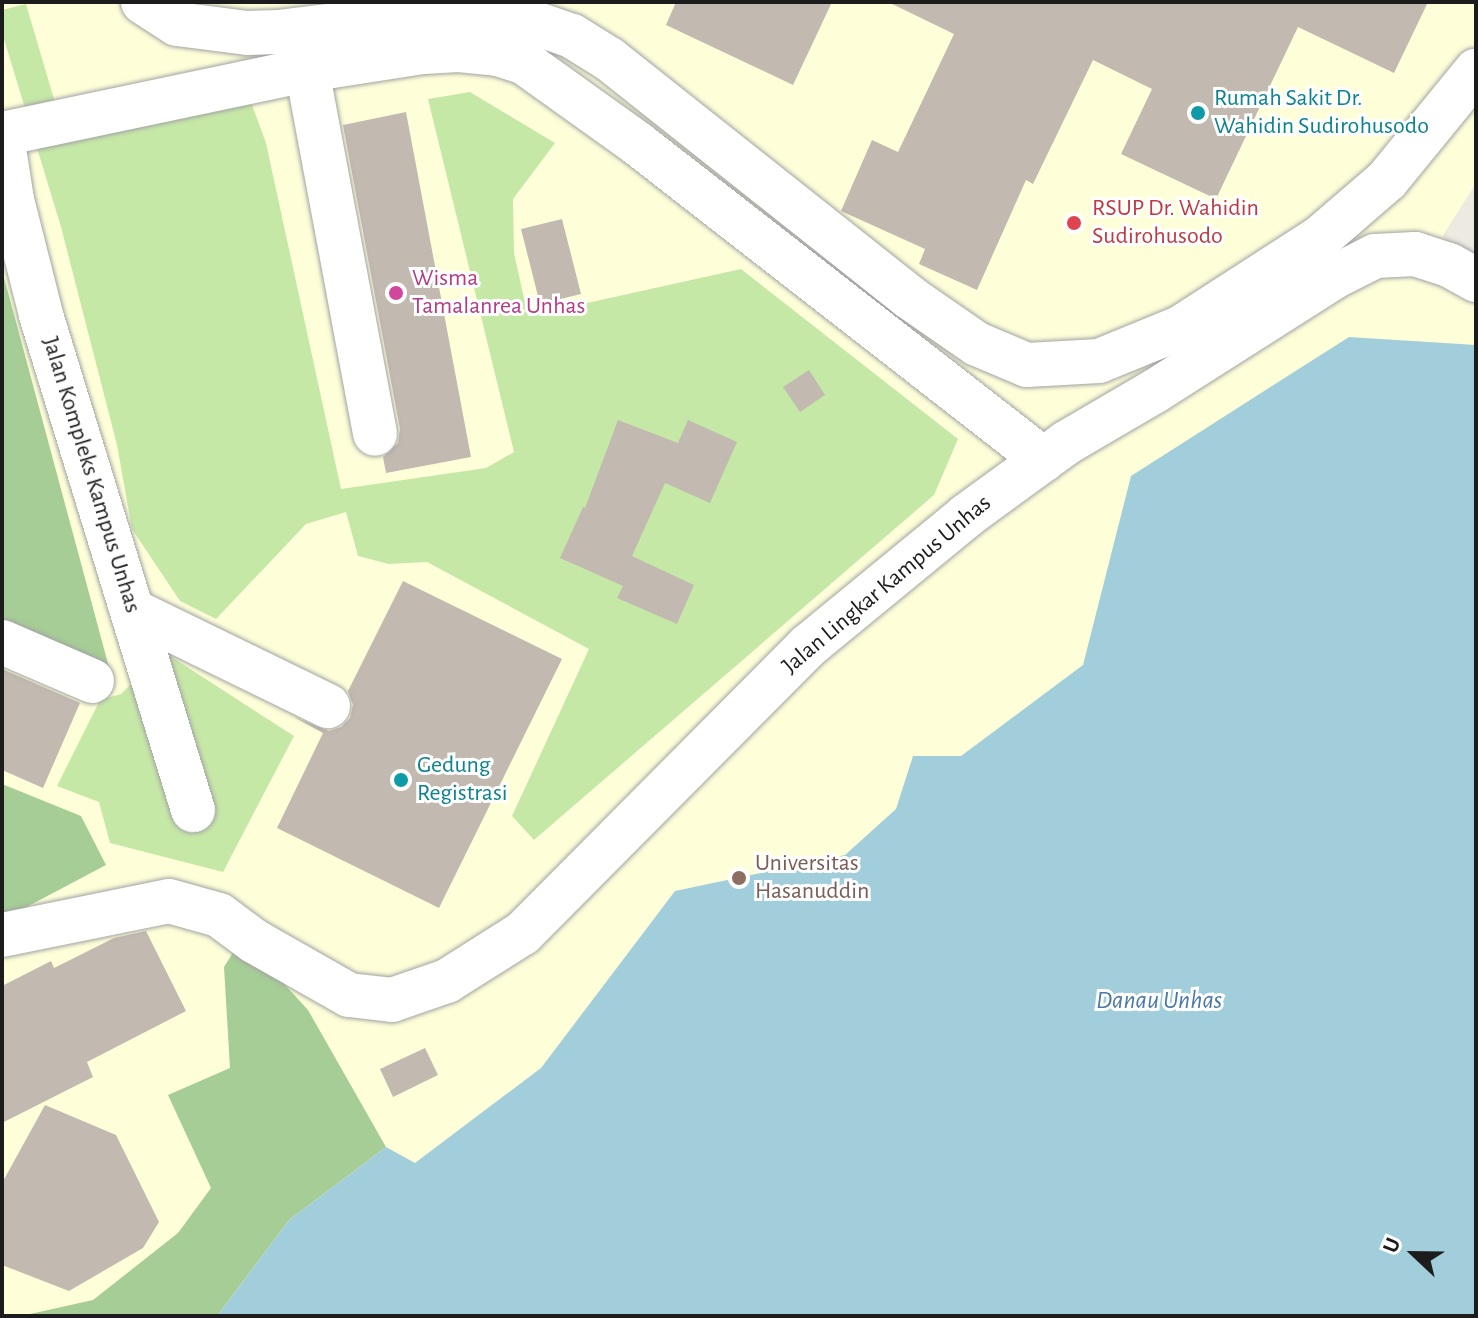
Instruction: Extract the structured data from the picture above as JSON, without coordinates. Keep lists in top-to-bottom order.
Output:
{
  "streets": {
    "lane": ["Jalan Kompleks Kampus Unhas", "Jalan Lingkar Kampus Unhas"]
  },
  "water": ["Danau Unhas"],
  "places": [
    "Rumah Sakit Dr. Wahidin Sudirohusodo",
    "RSUP Dr. Wahidin Sudirohusodo",
    "Wisma Tamalanrea Unhas",
    "Gedung Registrasi",
    "Universitas Hasanuddin"
  ],
  "north": "left"
}
